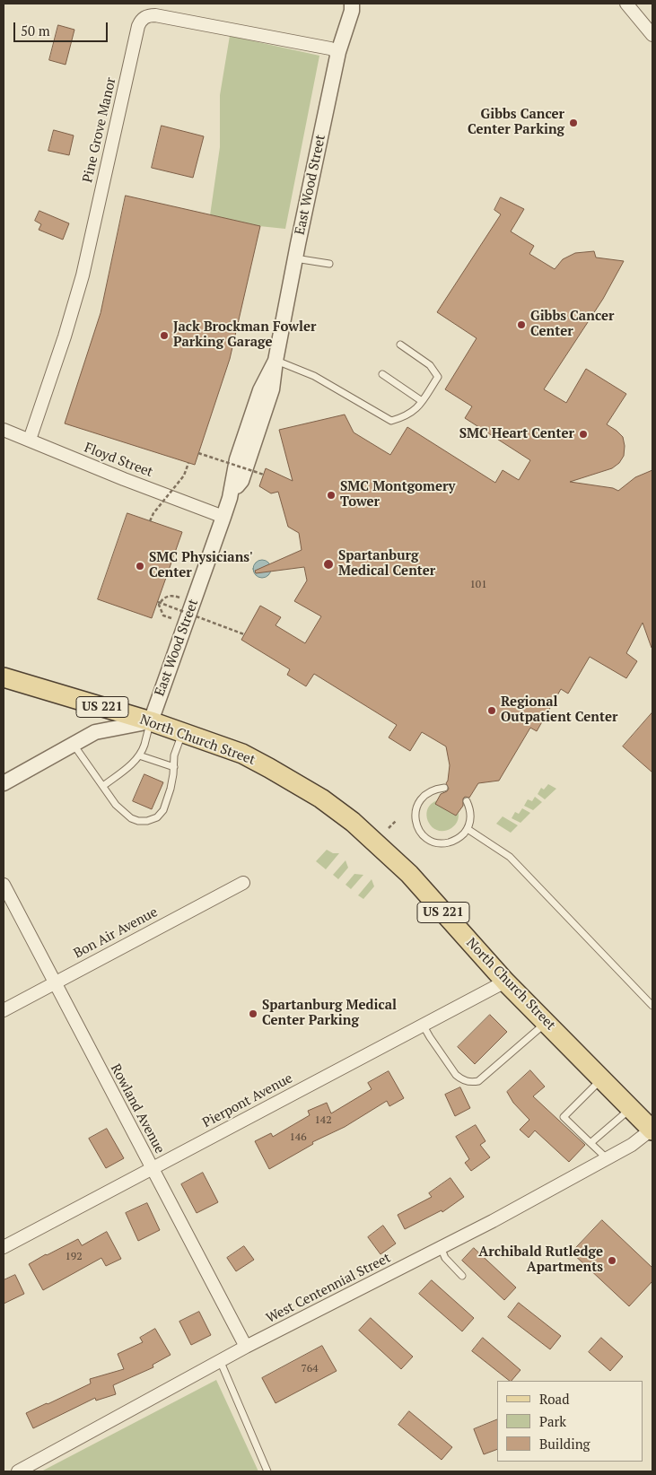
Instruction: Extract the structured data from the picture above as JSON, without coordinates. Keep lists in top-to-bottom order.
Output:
{
  "streets": {
    "main road": ["US 221", "North Church Street"],
    "street": [
      "Pine Grove Manor",
      "East Wood Street",
      "Floyd Street",
      "Bon Air Avenue",
      "Pierpont Avenue",
      "Rowland Avenue",
      "West Centennial Street"
    ]
  },
  "crossings": [
    ["Pine Grove Manor", "East Wood Street"],
    ["Pine Grove Manor", "Floyd Street"],
    ["East Wood Street", "Floyd Street"],
    ["East Wood Street", "North Church Street"],
    ["North Church Street", "Pierpont Avenue"],
    ["North Church Street", "West Centennial Street"],
    ["Bon Air Avenue", "Rowland Avenue"],
    ["Pierpont Avenue", "Rowland Avenue"],
    ["Rowland Avenue", "West Centennial Street"]
  ],
  "places": [
    "Gibbs Cancer Center Parking",
    "Gibbs Cancer Center",
    "Jack Brockman Fowler Parking Garage",
    "SMC Heart Center",
    "SMC Montgomery Tower",
    "Spartanburg Medical Center",
    "SMC Physicians' Center",
    "Regional Outpatient Center",
    "Spartanburg Medical Center Parking",
    "Archibald Rutledge Apartments"
  ],
  "house_numbers": [
    "101",
    "142",
    "146",
    "192",
    "764"
  ],
  "legend": ["Road", "Park", "Building"],
  "scale_bar": "50 m"
}
